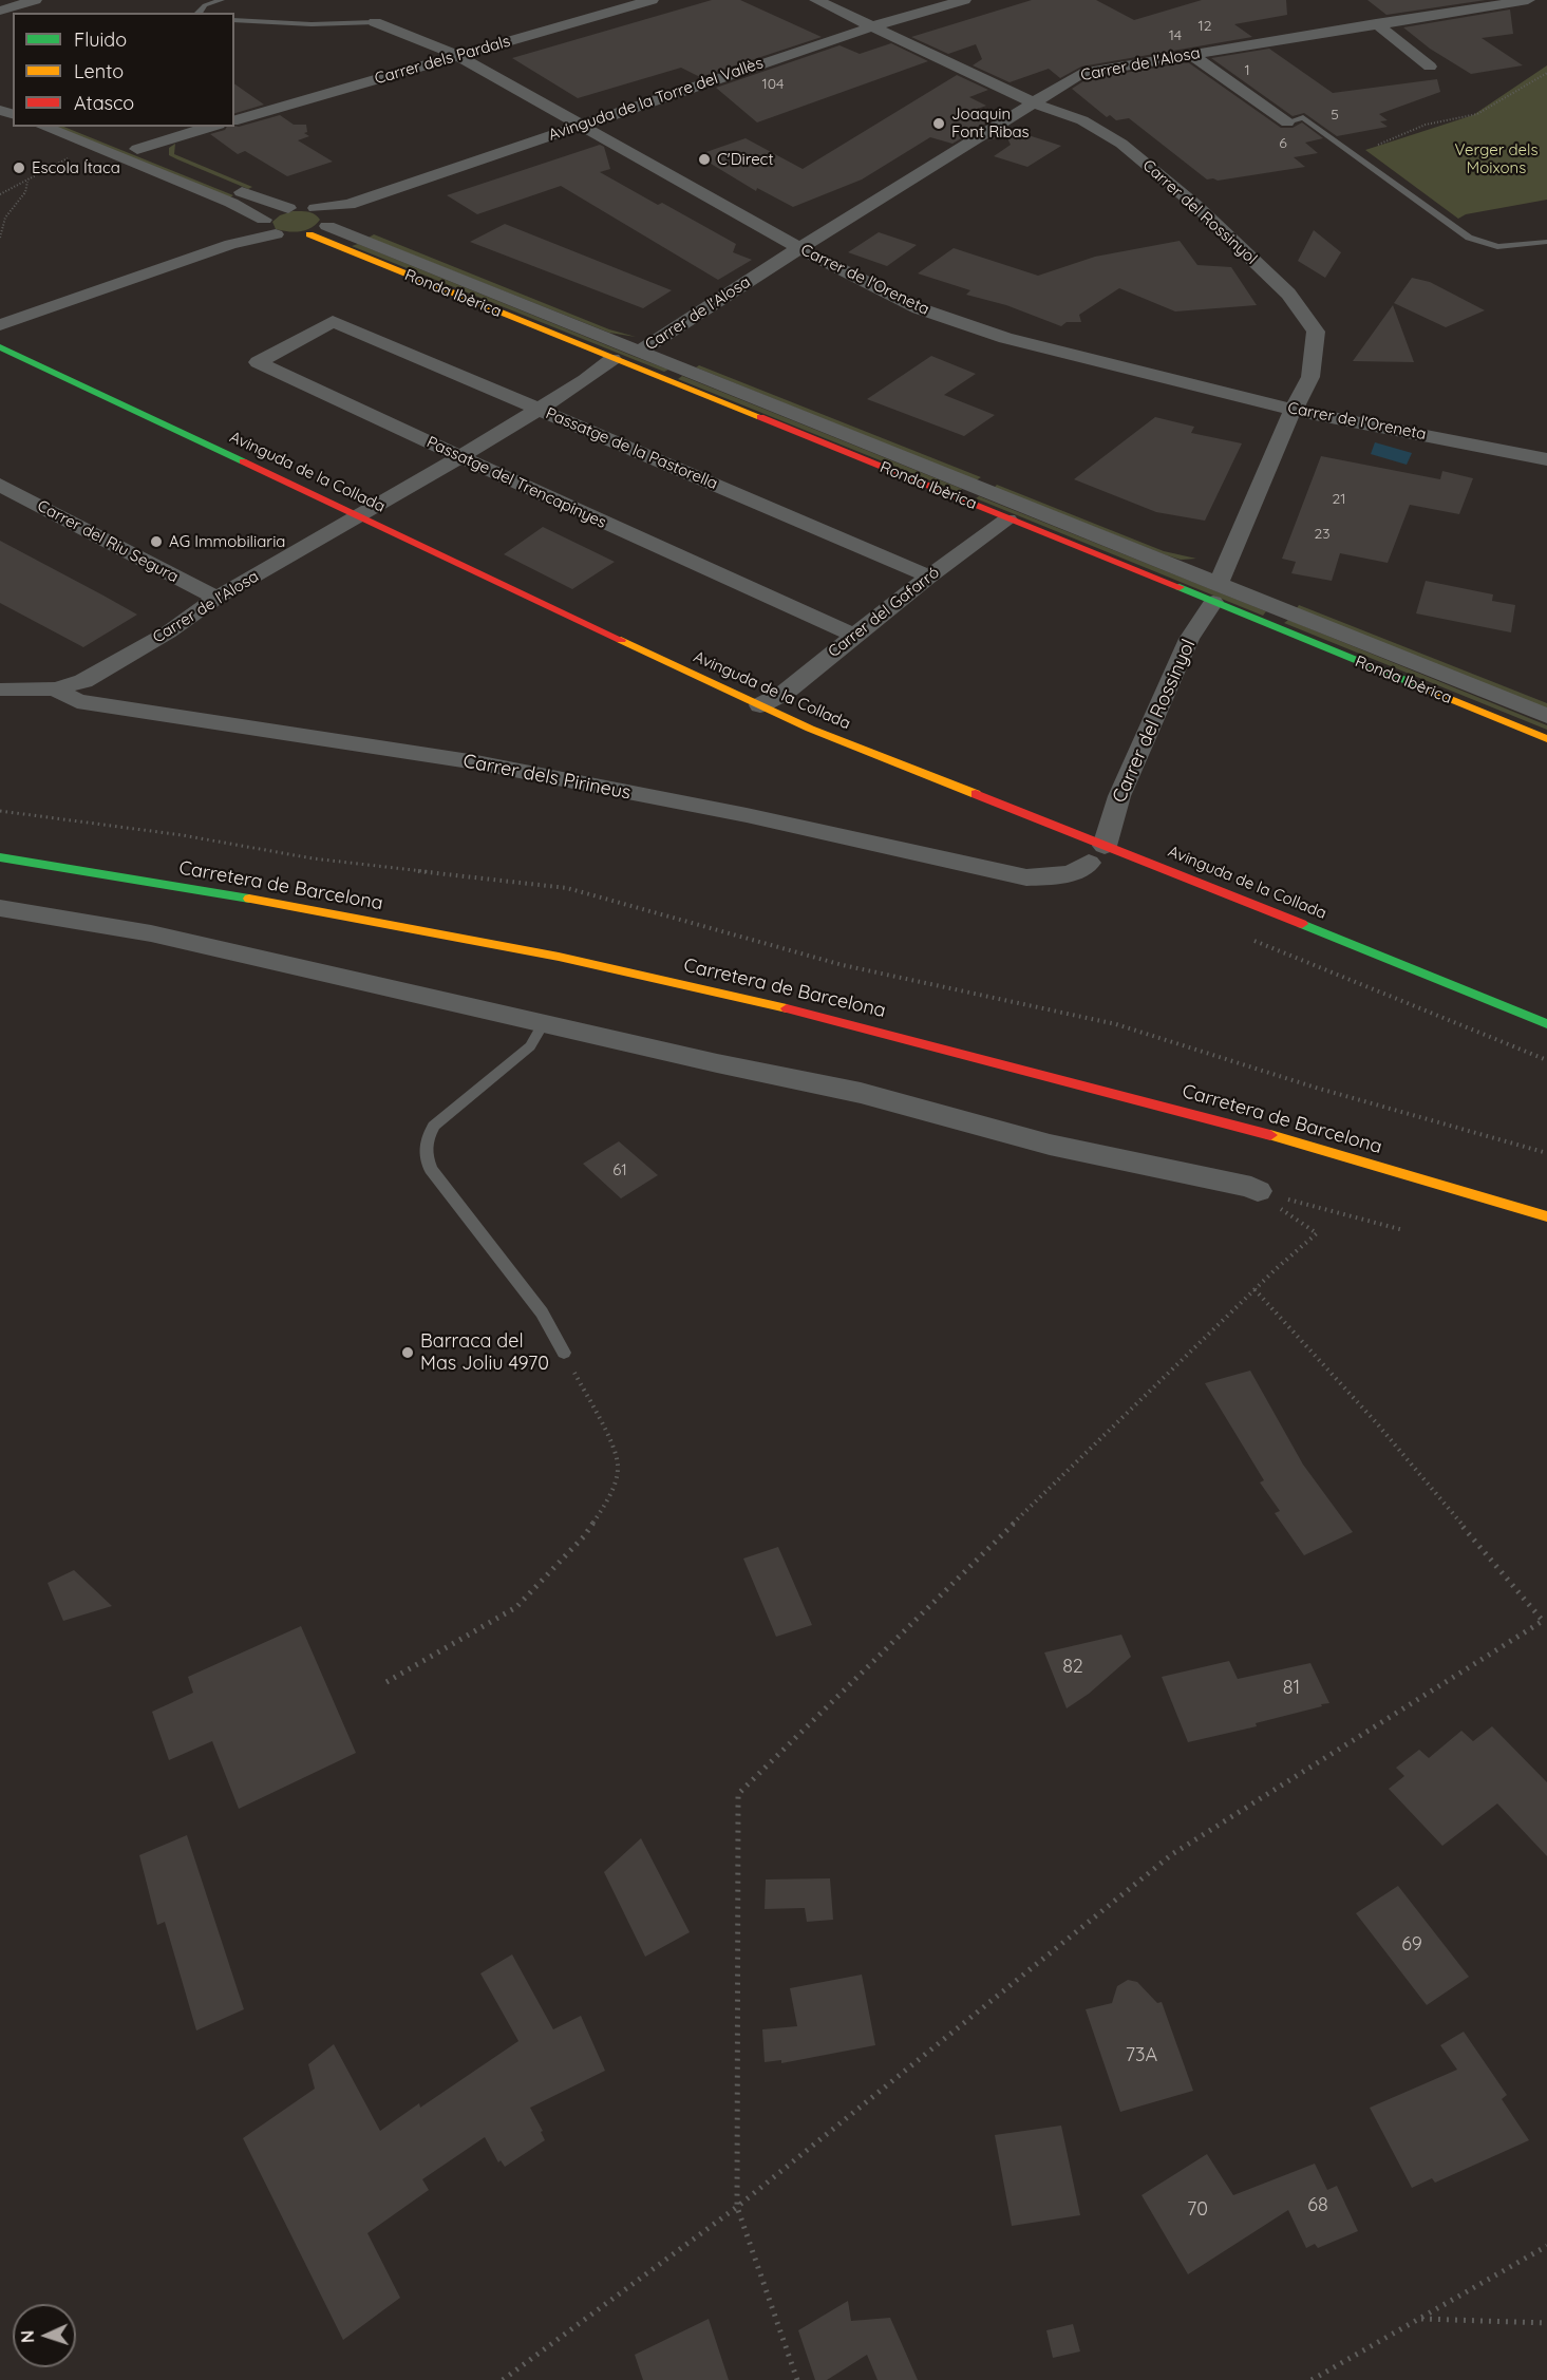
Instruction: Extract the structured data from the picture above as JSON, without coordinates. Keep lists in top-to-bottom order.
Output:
{
  "streets": {
    "main road": ["Ronda Ibèrica", "Avinguda de la Collada", "Carretera de Barcelona"],
    "street": [
      "Carrer dels Pardals",
      "Carrer de l'Alosa",
      "Avinguda de la Torre del Vallès",
      "Carrer del Rossinyol",
      "Carrer de l'Oreneta",
      "Passatge de la Pastorella",
      "Passatge del Trencapinyes",
      "Carrer del Riu Segura",
      "Carrer del Gafarró",
      "Carrer dels Pirineus"
    ]
  },
  "crossings": [
    ["Carrer dels Pardals", "Carrer de l'Oreneta"],
    ["Carrer de l'Alosa", "Carrer del Rossinyol"],
    ["Carrer de l'Alosa", "Carrer de l'Oreneta"],
    ["Carrer de l'Alosa", "Ronda Ibèrica"],
    ["Carrer de l'Alosa", "Passatge de la Pastorella"],
    ["Carrer de l'Alosa", "Avinguda de la Collada"],
    ["Carrer de l'Alosa", "Passatge del Trencapinyes"],
    ["Carrer de l'Alosa", "Carrer del Riu Segura"],
    ["Carrer de l'Alosa", "Carrer dels Pirineus"],
    ["Avinguda de la Torre del Vallès", "Carrer del Rossinyol"],
    ["Avinguda de la Torre del Vallès", "Carrer de l'Oreneta"],
    ["Avinguda de la Torre del Vallès", "Ronda Ibèrica"],
    ["Carrer del Rossinyol", "Carrer de l'Oreneta"],
    ["Carrer del Rossinyol", "Ronda Ibèrica"],
    ["Carrer del Rossinyol", "Avinguda de la Collada"],
    ["Carrer del Rossinyol", "Carrer dels Pirineus"],
    ["Ronda Ibèrica", "Carrer del Gafarró"],
    ["Passatge de la Pastorella", "Passatge del Trencapinyes"],
    ["Passatge de la Pastorella", "Carrer del Gafarró"],
    ["Avinguda de la Collada", "Carrer del Gafarró"],
    ["Avinguda de la Collada", "Carrer dels Pirineus"],
    ["Passatge del Trencapinyes", "Carrer del Gafarró"]
  ],
  "parks": ["Verger dels Moixons"],
  "places": [
    "Joaquin Font Ribas",
    "C'Direct",
    "Escola Ítaca",
    "AG Immobiliaria",
    "Barraca del Mas Joliu 4970"
  ],
  "house_numbers": [
    "12",
    "14",
    "1",
    "104",
    "5",
    "6",
    "21",
    "23",
    "61",
    "82",
    "81",
    "69",
    "73A",
    "68",
    "70"
  ],
  "legend": ["Fluido", "Lento", "Atasco"],
  "north": "left"
}
